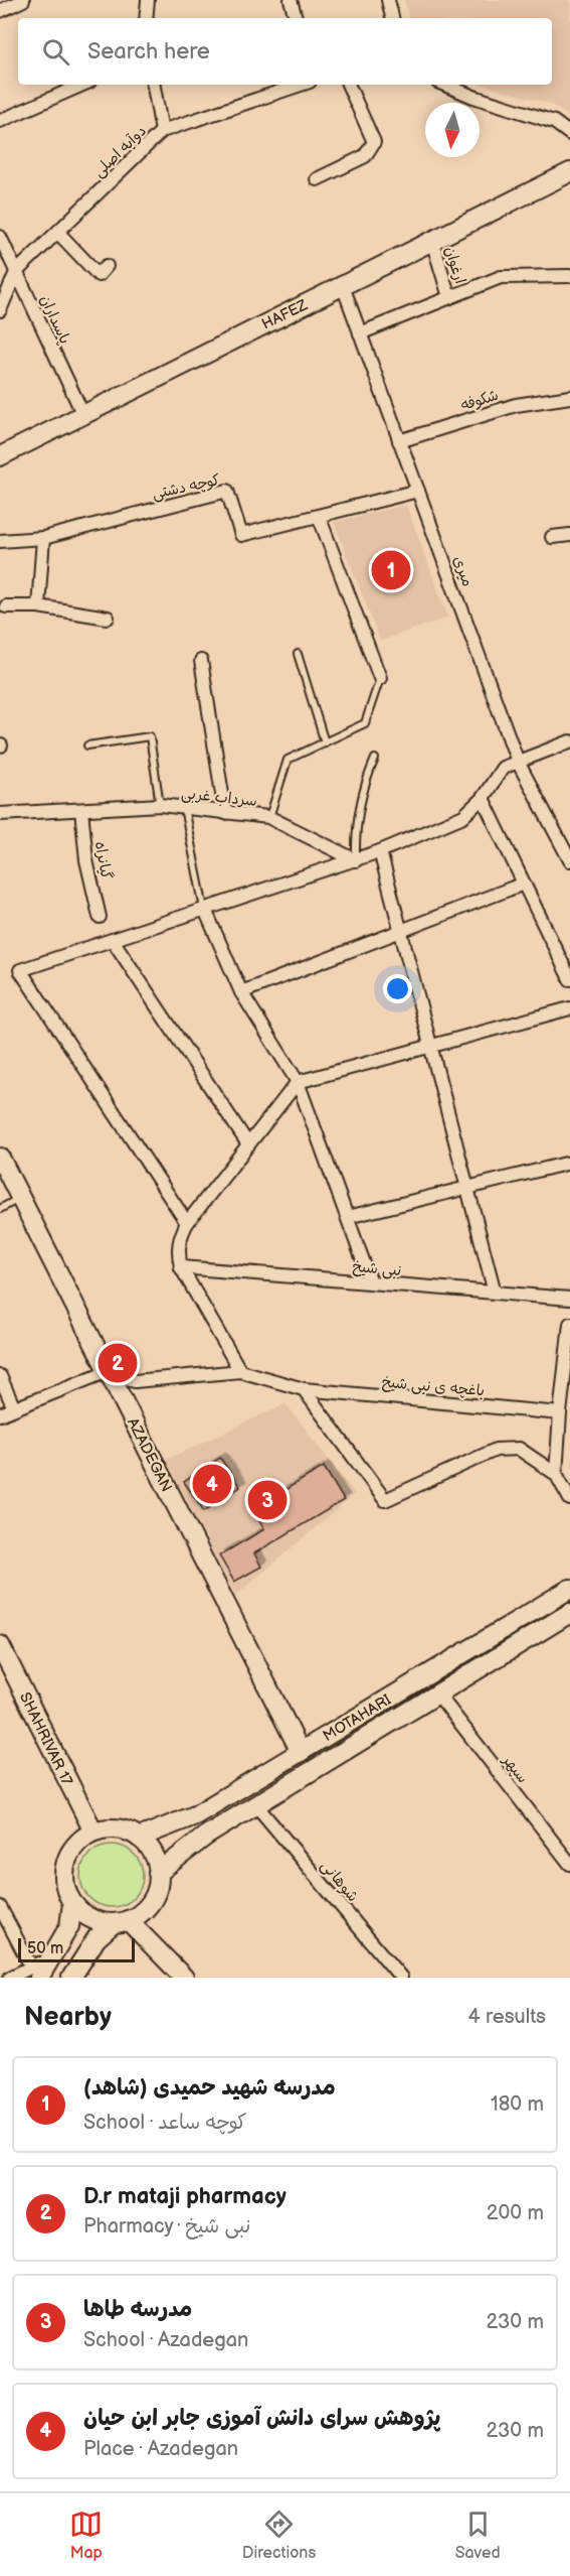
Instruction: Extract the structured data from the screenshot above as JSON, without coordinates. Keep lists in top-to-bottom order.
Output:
{
  "streets": {
    "main road": [
      "HAFEZ",
      "AZADEGAN",
      "MOTAHARI",
      "SHAHRIVAR 17"
    ],
    "street": [
      "دوآبه اصلی",
      "ارغوان",
      "پاسداران",
      "شکوفه",
      "کوچه دشتی",
      "میری",
      "سرداب غربی",
      "گیانراه",
      "نبی شیخ",
      "باغچه ی نبی شیخ",
      "سپهر",
      "شوهانی"
    ]
  },
  "crossings": [
    ["دوآبه اصلی", "پاسداران"],
    ["ارغوان", "HAFEZ"],
    ["HAFEZ", "پاسداران"],
    ["HAFEZ", "میری"],
    ["شکوفه", "میری"],
    ["کوچه دشتی", "میری"],
    ["سرداب غربی", "گیانراه"],
    ["AZADEGAN", "MOTAHARI"],
    ["MOTAHARI", "SHAHRIVAR 17"],
    ["MOTAHARI", "سپهر"],
    ["MOTAHARI", "شوهانی"]
  ],
  "scale_bar": "50 m",
  "north": "bottom",
  "page": {
    "search": "Search here",
    "pins": [
      "1",
      "2",
      "4",
      "3"
    ],
    "scale": "50 m",
    "heading": ["Nearby", "4 results"],
    "list": [
      {
        "mark": "1",
        "name": "مدرسه شهید حمیدی (شاهد)",
        "note": "School · کوچه ساعد",
        "value": "180 m"
      },
      {
        "mark": "2",
        "name": "D.r mataji pharmacy",
        "note": "Pharmacy · نبی شیخ",
        "value": "200 m"
      },
      {
        "mark": "3",
        "name": "مدرسه طاها",
        "note": "School · Azadegan",
        "value": "230 m"
      },
      {
        "mark": "4",
        "name": "پژوهش سرای دانش آموزی جابر ابن حیان",
        "note": "Place · Azadegan",
        "value": "230 m"
      }
    ],
    "nav": ["Map", "Directions", "Saved"]
  }
}
